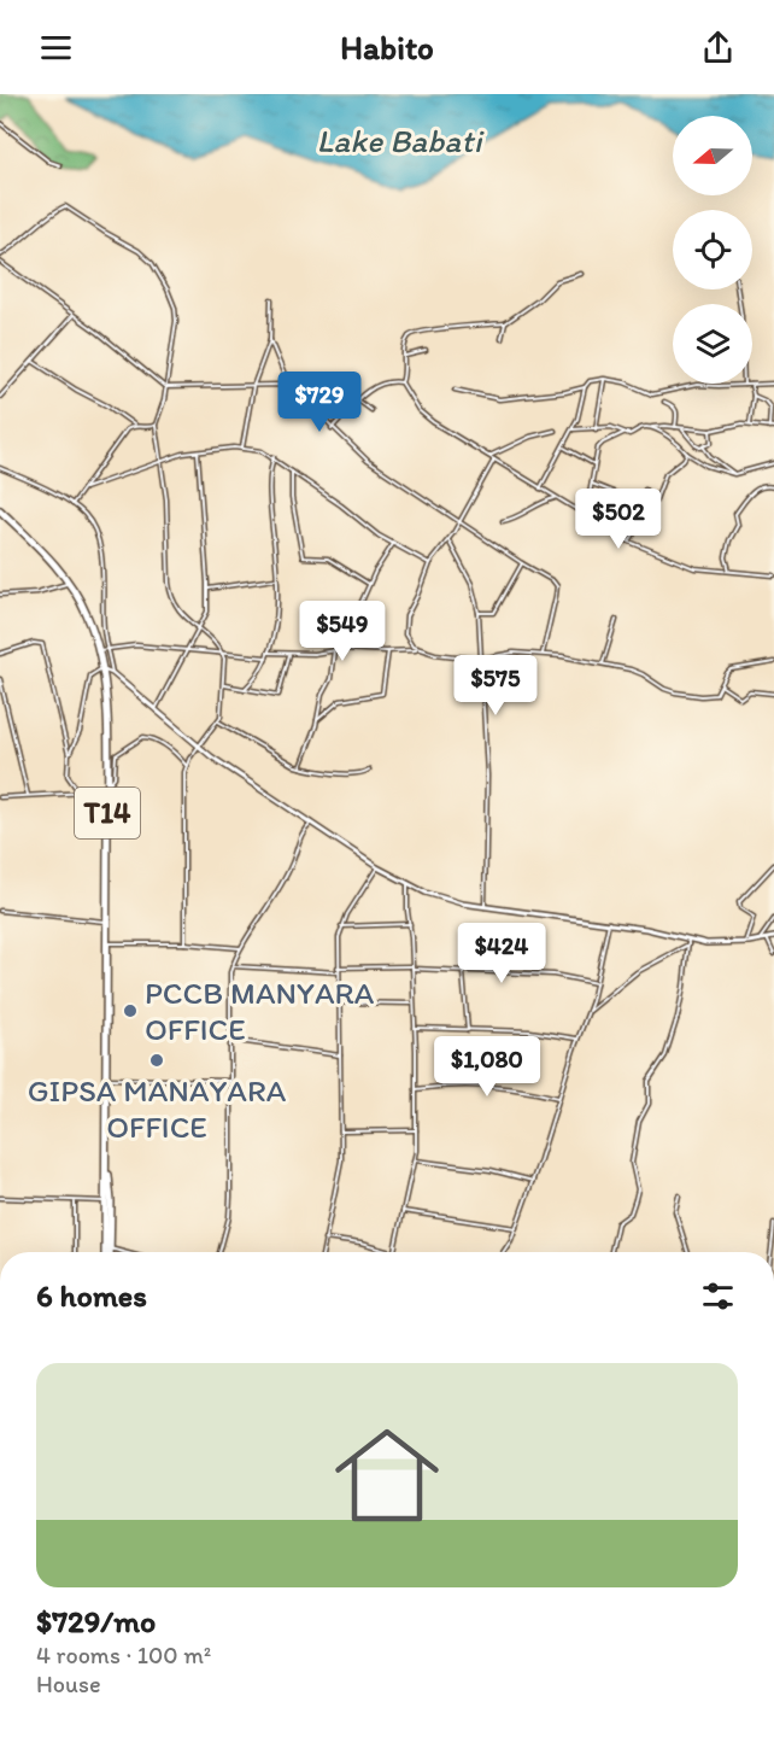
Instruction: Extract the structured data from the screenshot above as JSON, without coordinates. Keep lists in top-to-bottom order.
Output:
{
  "streets": {
    "highway": ["T14"]
  },
  "water": ["Lake Babati"],
  "places": ["PCCB MANYARA OFFICE", "GIPSA MANAYARA OFFICE"],
  "north": "left",
  "page": {
    "header": "Habito",
    "price": [
      "$729",
      "$502",
      "$549",
      "$575",
      "$424",
      "$1,080"
    ],
    "heading": "6 homes",
    "list": [
      {
        "name": "$729/mo",
        "note": "4 rooms · 100 m² · House"
      }
    ]
  }
}
